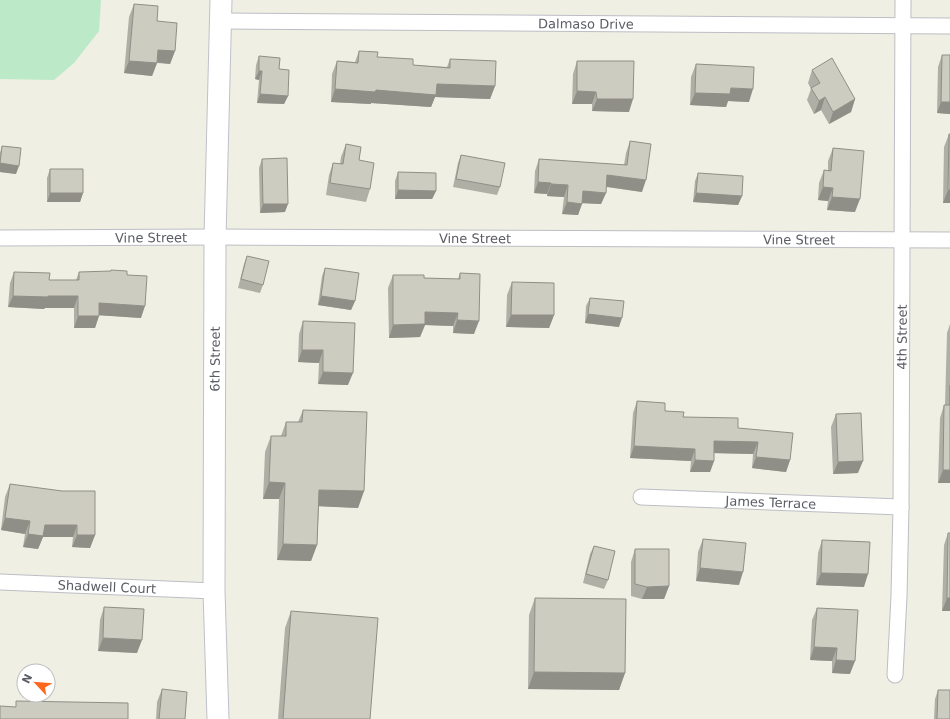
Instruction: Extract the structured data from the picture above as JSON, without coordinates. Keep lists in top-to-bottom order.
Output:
{
  "streets": {
    "street": [
      "Dalmaso Drive",
      "Vine Street",
      "4th Street",
      "6th Street",
      "James Terrace",
      "Shadwell Court"
    ]
  },
  "crossings": [
    ["Dalmaso Drive", "4th Street"],
    ["Dalmaso Drive", "6th Street"],
    ["Vine Street", "4th Street"],
    ["Vine Street", "6th Street"],
    ["4th Street", "James Terrace"],
    ["6th Street", "Shadwell Court"]
  ],
  "north": "top left"
}
